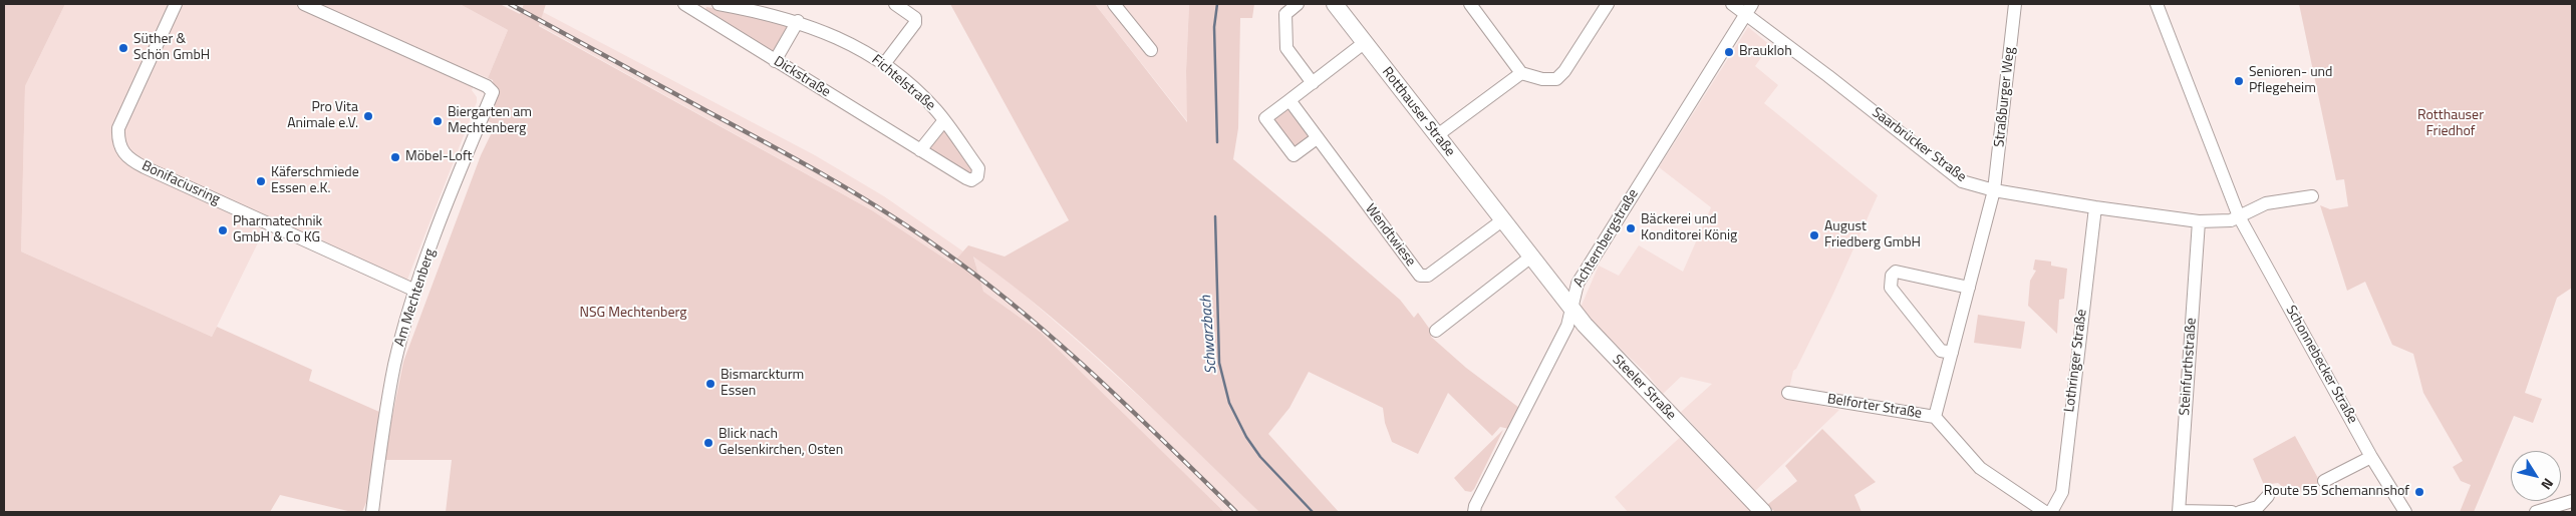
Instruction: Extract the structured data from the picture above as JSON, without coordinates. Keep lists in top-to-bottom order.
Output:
{
  "streets": {
    "main road": ["Rotthauser Straße", "Steeler Straße"],
    "street": [
      "Dickstraße",
      "Fichtelstraße",
      "Straßburger Weg",
      "Saarbrücker Straße",
      "Bonifaciusring",
      "Wendtwiese",
      "Achternbergstraße",
      "Am Mechtenberg",
      "Lothringer Straße",
      "Schonnebecker Straße",
      "Steinfurthstraße",
      "Belforter Straße"
    ]
  },
  "crossings": [
    ["Dickstraße", "Fichtelstraße"],
    ["Straßburger Weg", "Saarbrücker Straße"],
    ["Straßburger Weg", "Belforter Straße"],
    ["Rotthauser Straße", "Wendtwiese"],
    ["Rotthauser Straße", "Steeler Straße"],
    ["Saarbrücker Straße", "Achternbergstraße"],
    ["Saarbrücker Straße", "Lothringer Straße"],
    ["Saarbrücker Straße", "Schonnebecker Straße"],
    ["Saarbrücker Straße", "Steinfurthstraße"],
    ["Bonifaciusring", "Am Mechtenberg"],
    ["Wendtwiese", "Steeler Straße"],
    ["Achternbergstraße", "Steeler Straße"]
  ],
  "water": ["Schwarzbach"],
  "parks": ["Rotthauser Friedhof", "NSG Mechtenberg"],
  "places": [
    "Süther & Schön GmbH",
    "Braukloh",
    "Senioren- und Pflegeheim",
    "Pro Vita Animale e.V.",
    "Biergarten am Mechtenberg",
    "Möbel-Loft",
    "Käferschmiede Essen e.K.",
    "Bäckerei und Konditorei König",
    "Pharmatechnik GmbH & Co KG",
    "August Friedberg GmbH",
    "Bismarckturm Essen",
    "Blick nach Gelsenkirchen, Osten",
    "Route 55 Schemannshof"
  ],
  "north": "bottom right"
}
